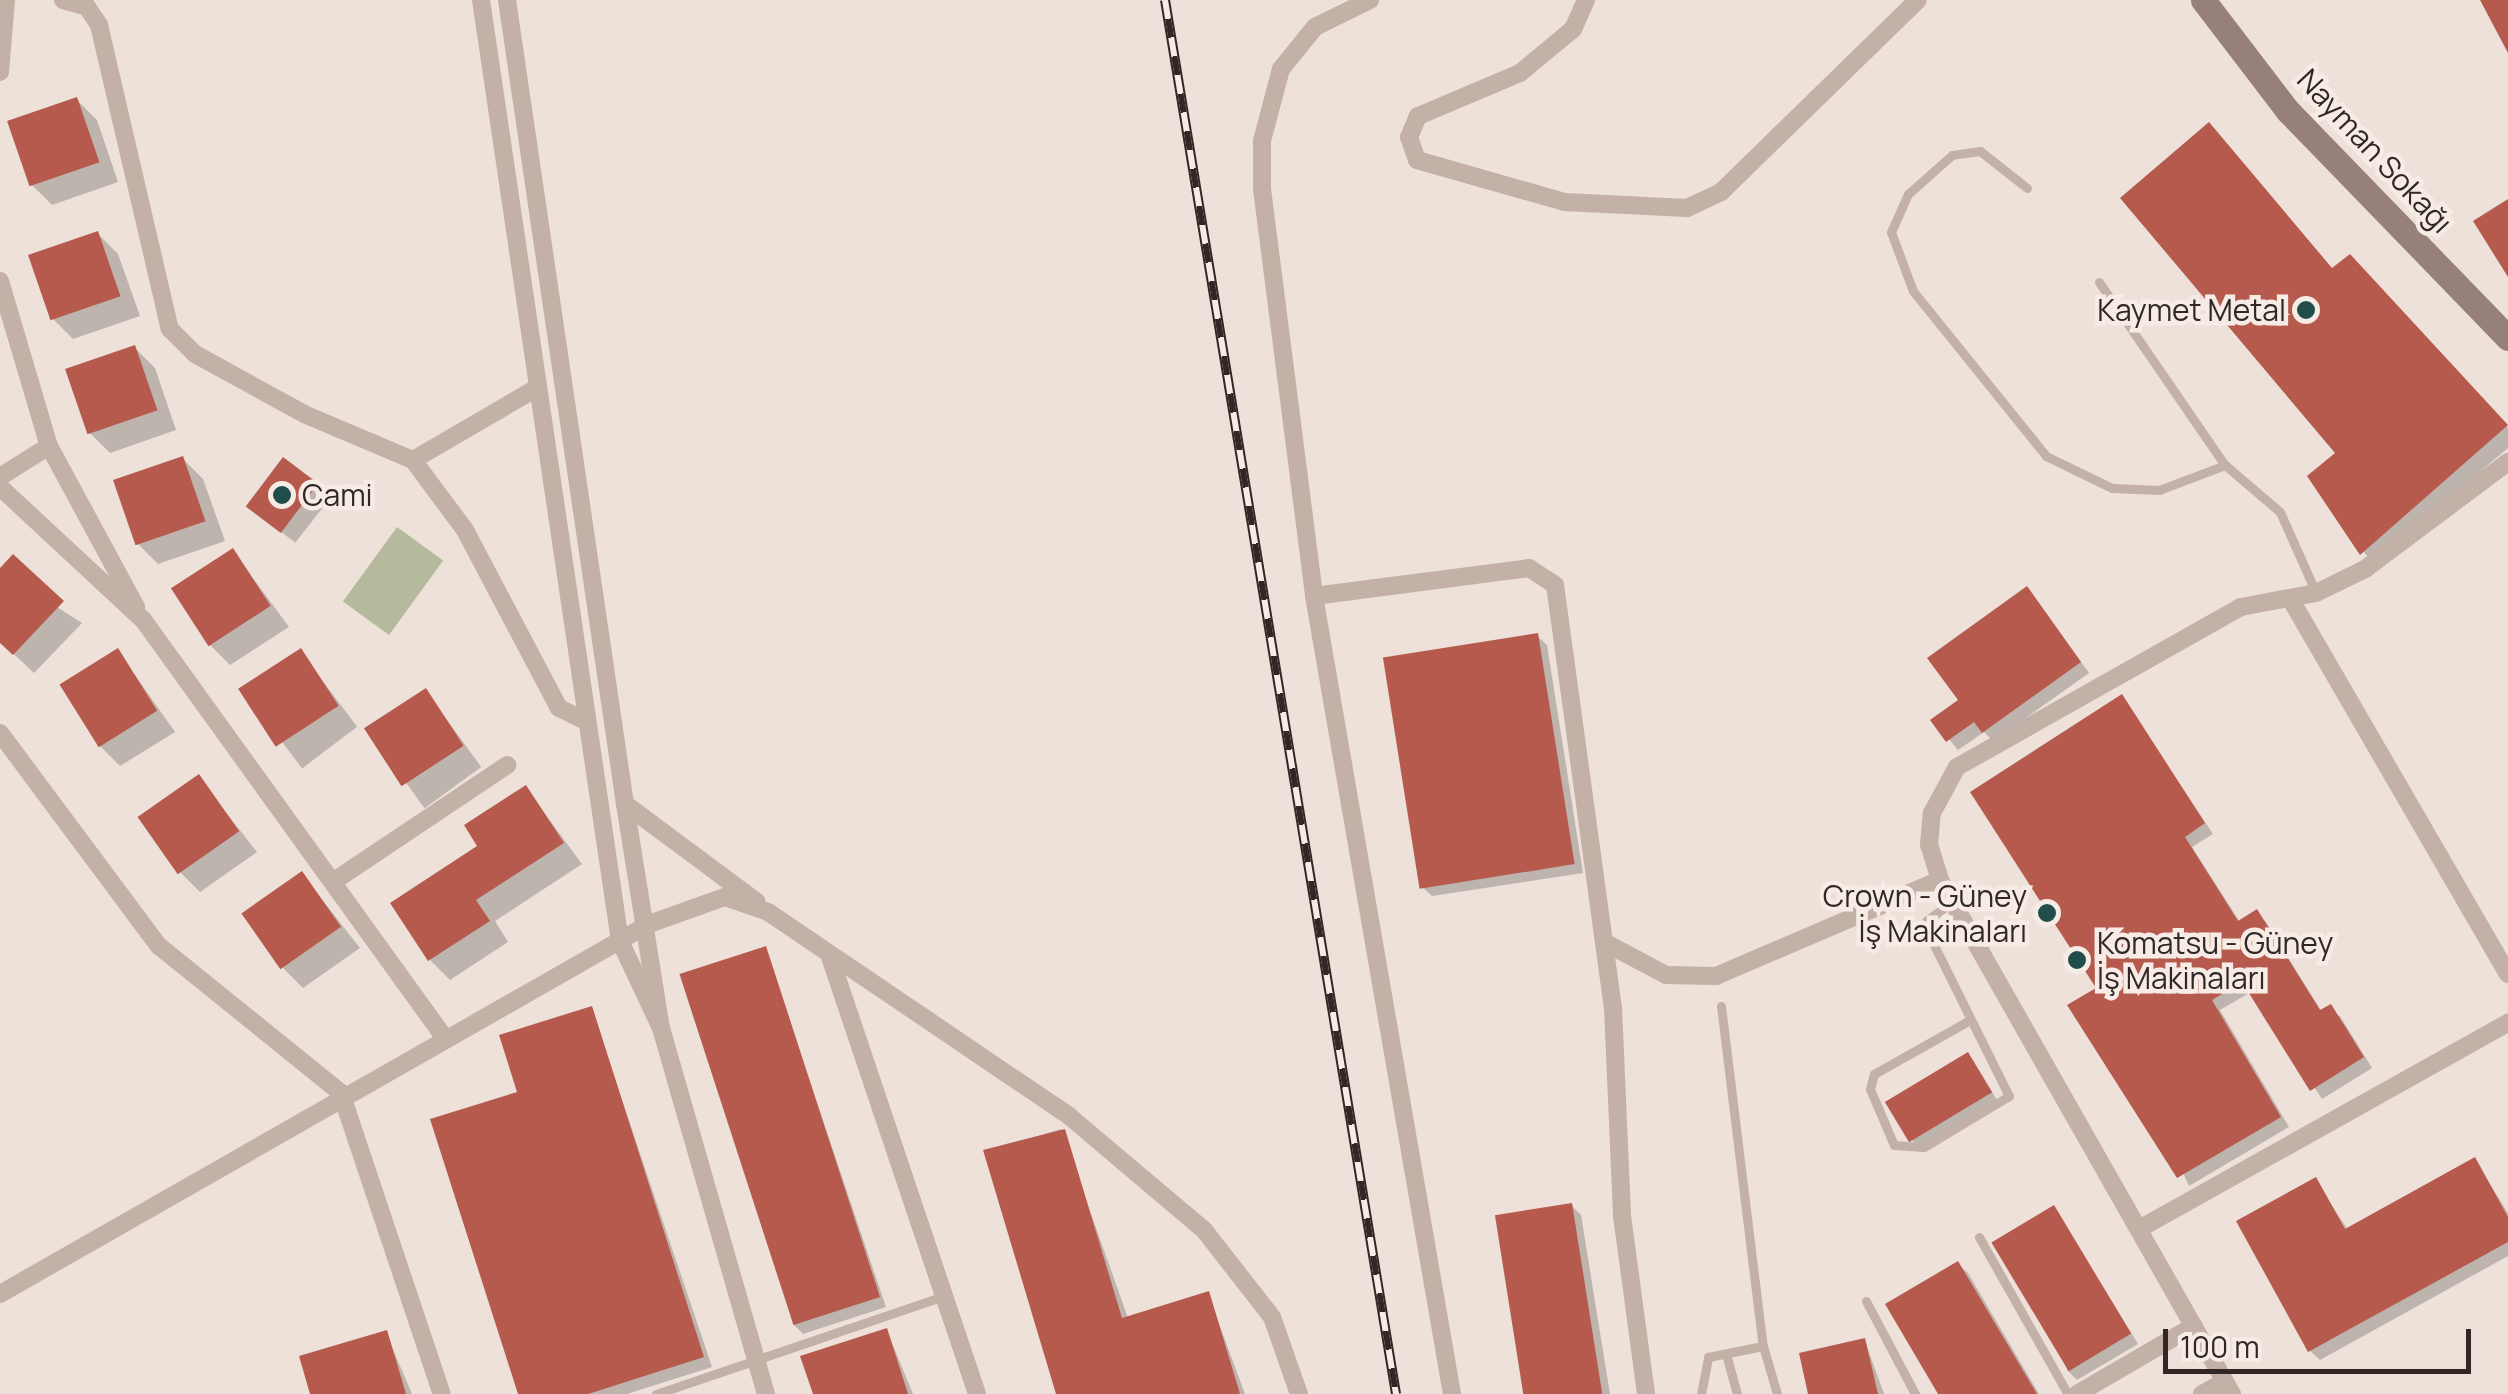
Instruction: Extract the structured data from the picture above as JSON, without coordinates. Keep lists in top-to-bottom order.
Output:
{
  "streets": {
    "street": ["Nayman Sokağı"]
  },
  "places": [
    "Kaymet Metal",
    "Cami",
    "Crown - Güney İş Makinaları",
    "Komatsu - Güney İş Makinaları"
  ],
  "scale_bar": "100 m"
}
